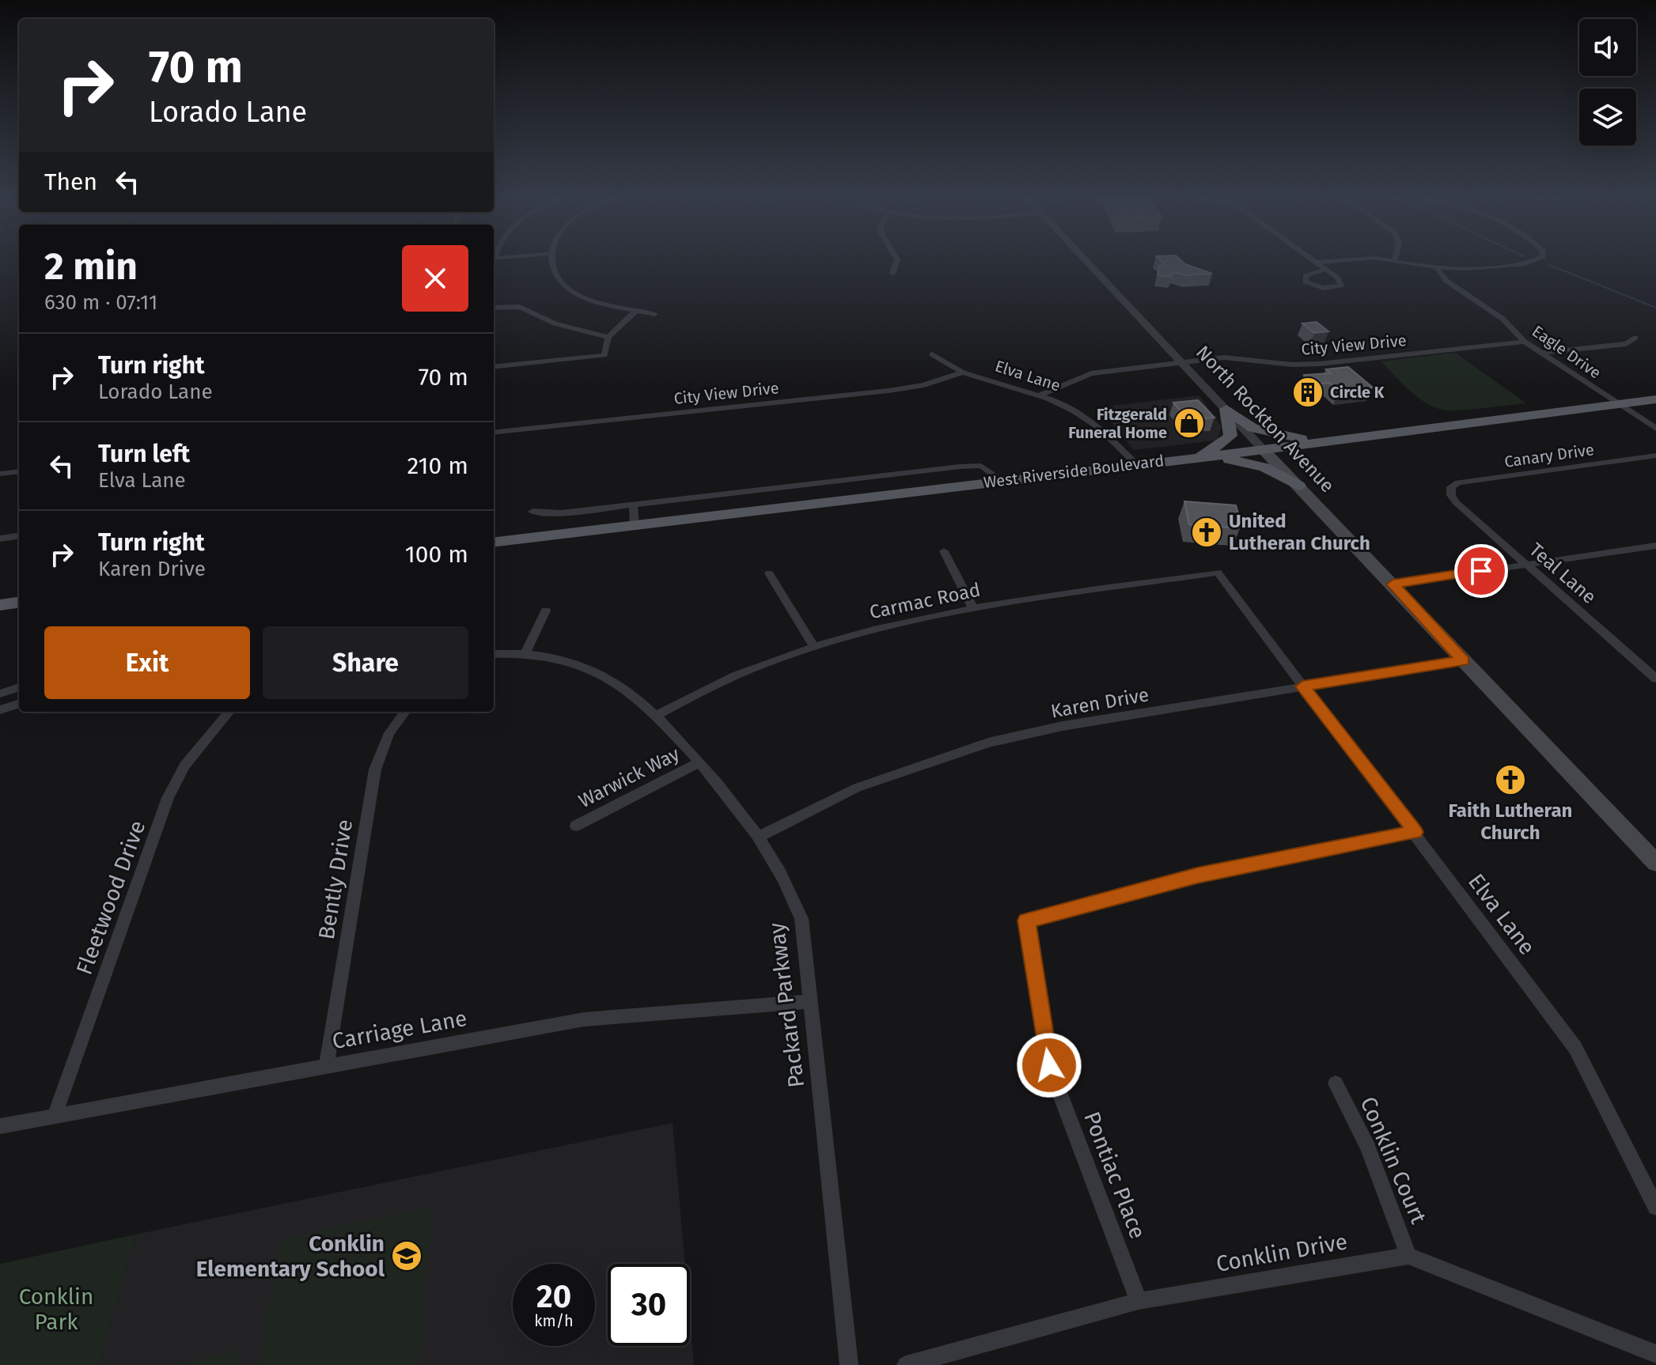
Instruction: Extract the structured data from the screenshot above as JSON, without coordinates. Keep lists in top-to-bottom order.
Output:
{
  "streets": {
    "main road": ["North Rockton Avenue", "West Riverside Boulevard"],
    "street": [
      "City View Drive",
      "Eagle Drive",
      "Elva Lane",
      "Canary Drive",
      "Teal Lane",
      "Carmac Road",
      "Karen Drive",
      "Warwick Way",
      "Bently Drive",
      "Fleetwood Drive",
      "Packard Parkway",
      "Carriage Lane",
      "Conklin Court",
      "Pontiac Place",
      "Conklin Drive"
    ]
  },
  "crossings": [
    ["City View Drive", "Eagle Drive"],
    ["City View Drive", "Elva Lane"],
    ["City View Drive", "North Rockton Avenue"],
    ["Eagle Drive", "West Riverside Boulevard"],
    ["Elva Lane", "West Riverside Boulevard"],
    ["Elva Lane", "Carmac Road"],
    ["Elva Lane", "Karen Drive"],
    ["Elva Lane", "Pontiac Place"],
    ["North Rockton Avenue", "West Riverside Boulevard"],
    ["North Rockton Avenue", "Karen Drive"],
    ["Canary Drive", "Teal Lane"],
    ["Carmac Road", "Packard Parkway"],
    ["Karen Drive", "Packard Parkway"],
    ["Warwick Way", "Packard Parkway"],
    ["Bently Drive", "Carriage Lane"],
    ["Fleetwood Drive", "Carriage Lane"],
    ["Packard Parkway", "Carriage Lane"],
    ["Conklin Court", "Conklin Drive"],
    ["Pontiac Place", "Conklin Drive"]
  ],
  "parks": ["Conklin Park"],
  "places": {
    "building": ["Circle K"],
    "shop": ["Fitzgerald Funeral Home"],
    "church": ["United Lutheran Church", "Faith Lutheran Church"],
    "school or university": ["Conklin Elementary School"]
  },
  "page": {
    "turn": ["70 m", "Lorado Lane"],
    "then": "Then",
    "heading": ["2 min", "630 m · 07:11"],
    "list": [
      {
        "name": "Turn right",
        "note": "Lorado Lane",
        "value": "70 m"
      },
      {
        "name": "Turn left",
        "note": "Elva Lane",
        "value": "210 m"
      },
      {
        "name": "Turn right",
        "note": "Karen Drive",
        "value": "100 m"
      }
    ],
    "buttons": ["Exit", "Share"],
    "speed": "20 km/h",
    "limit": "30"
  }
}
